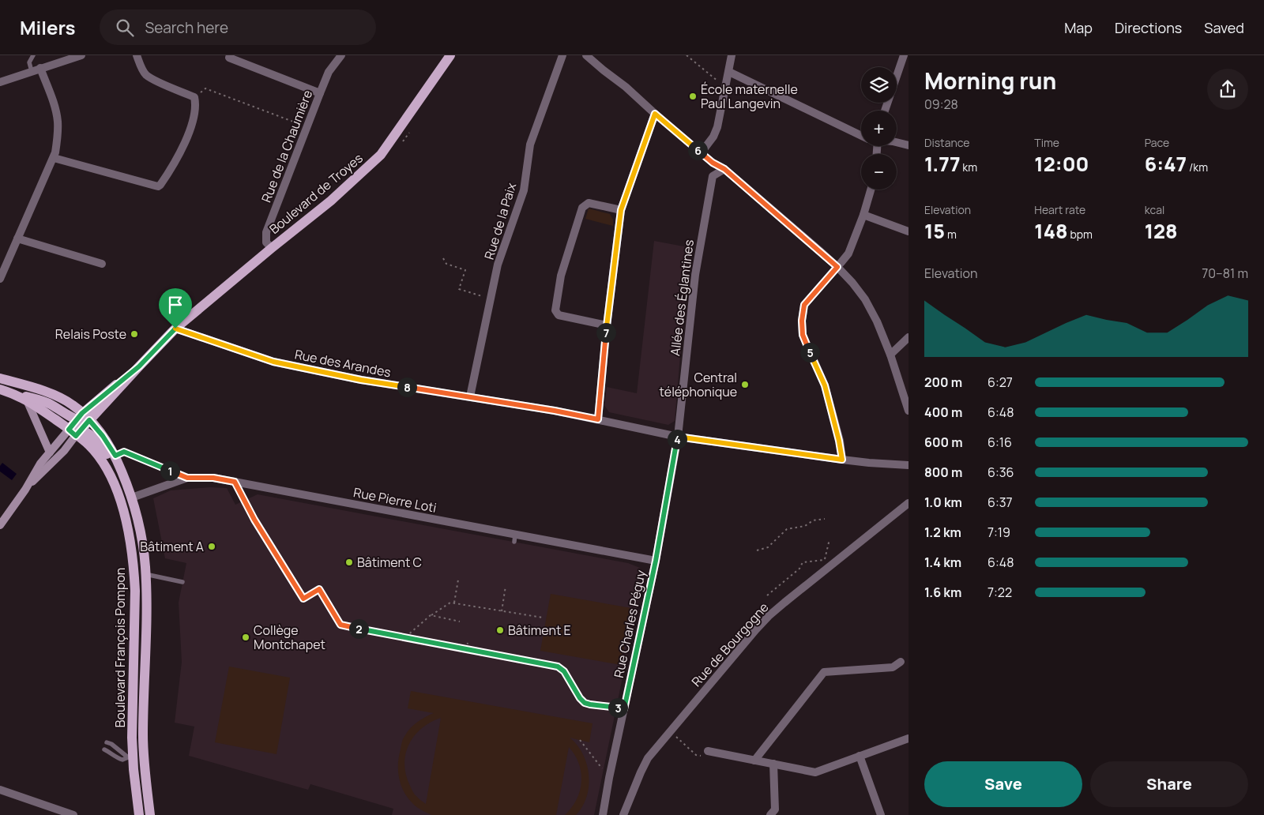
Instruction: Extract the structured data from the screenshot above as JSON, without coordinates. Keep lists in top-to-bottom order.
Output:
{
  "streets": {
    "main road": ["Boulevard de Troyes", "Boulevard François Pompon"],
    "street": [
      "Rue de la Chaumière",
      "Rue de la Paix",
      "Allée des Églantines",
      "Rue des Arandes",
      "Rue Pierre Loti",
      "Rue Charles Péguy",
      "Rue de Bourgogne"
    ]
  },
  "crossings": [
    ["Rue de la Chaumière", "Boulevard de Troyes"],
    ["Boulevard de Troyes", "Rue des Arandes"],
    ["Rue de la Paix", "Rue des Arandes"],
    ["Allée des Églantines", "Rue des Arandes"],
    ["Allée des Églantines", "Rue Charles Péguy"],
    ["Rue des Arandes", "Rue Charles Péguy"],
    ["Rue Pierre Loti", "Rue Charles Péguy"],
    ["Rue Pierre Loti", "Boulevard François Pompon"]
  ],
  "places": [
    "École maternelle Paul Langevin",
    "Relais Poste",
    "Central téléphonique",
    "Bâtiment A",
    "Bâtiment C",
    "Bâtiment E",
    "Collège Montchapet"
  ],
  "page": {
    "header": "Milers",
    "search": "Search here",
    "nav": ["Map", "Directions", "Saved"],
    "heading": ["Morning run", "09:28"],
    "map_buttons": ["+", "−"],
    "stats": [
      ["Distance", "1.77 km"],
      ["Time", "12:00"],
      ["Pace", "6:47 /km"],
      ["Elevation", "15 m"],
      ["Heart rate", "148 bpm"],
      ["kcal", "128"]
    ],
    "pins": [
      "6",
      "7",
      "5",
      "8",
      "4",
      "1",
      "2",
      "3"
    ],
    "chart": ["Elevation", "70–81 m"],
    "list": [
      {
        "name": "200 m",
        "note": "6:27"
      },
      {
        "name": "400 m",
        "note": "6:48"
      },
      {
        "name": "600 m",
        "note": "6:16"
      },
      {
        "name": "800 m",
        "note": "6:36"
      },
      {
        "name": "1.0 km",
        "note": "6:37"
      },
      {
        "name": "1.2 km",
        "note": "7:19"
      },
      {
        "name": "1.4 km",
        "note": "6:48"
      },
      {
        "name": "1.6 km",
        "note": "7:22"
      }
    ],
    "buttons": ["Save", "Share"]
  }
}
